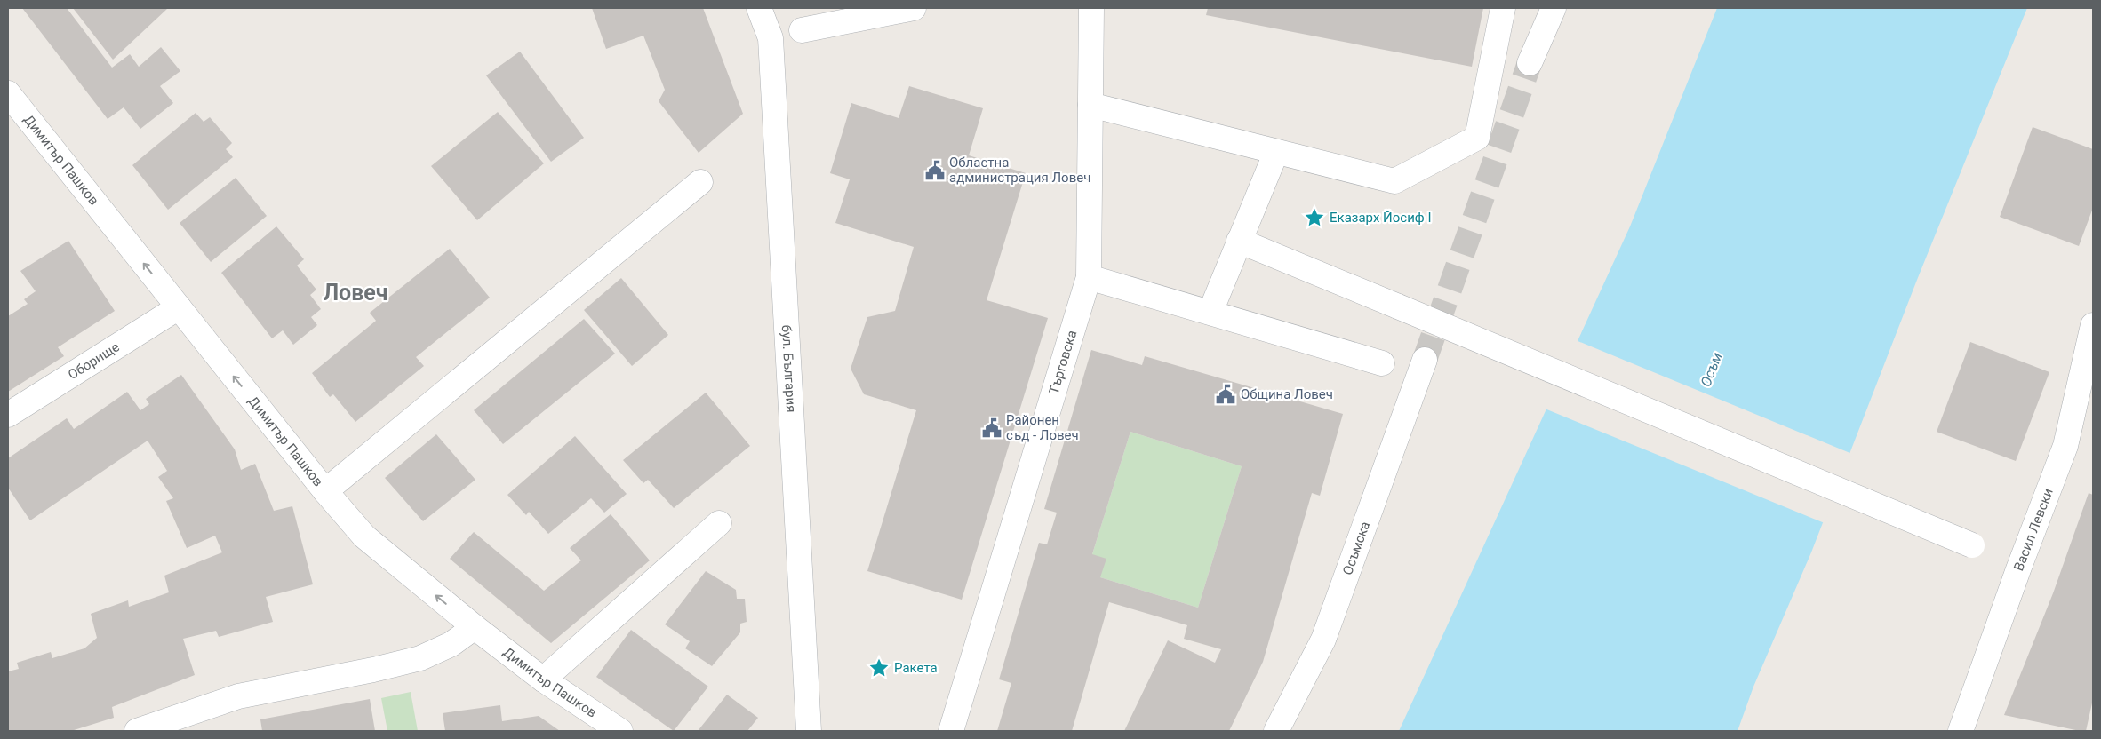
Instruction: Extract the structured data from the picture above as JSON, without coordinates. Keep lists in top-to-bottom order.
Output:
{
  "streets": {
    "street": [
      "Димитър Пашков",
      "Оборище",
      "Търговска",
      "бул. България",
      "Васил Левски",
      "Осъмска"
    ]
  },
  "crossings": [
    ["Димитър Пашков", "Оборище"]
  ],
  "one_way": ["Димитър Пашков"],
  "districts": ["Ловеч"],
  "water": ["Осъм"],
  "places": {
    "public building": ["Областна администрация Ловеч", "Община Ловеч", "Районен съд - Ловеч"],
    "place": ["Еказарх Йосиф I", "Ракета"]
  }
}
